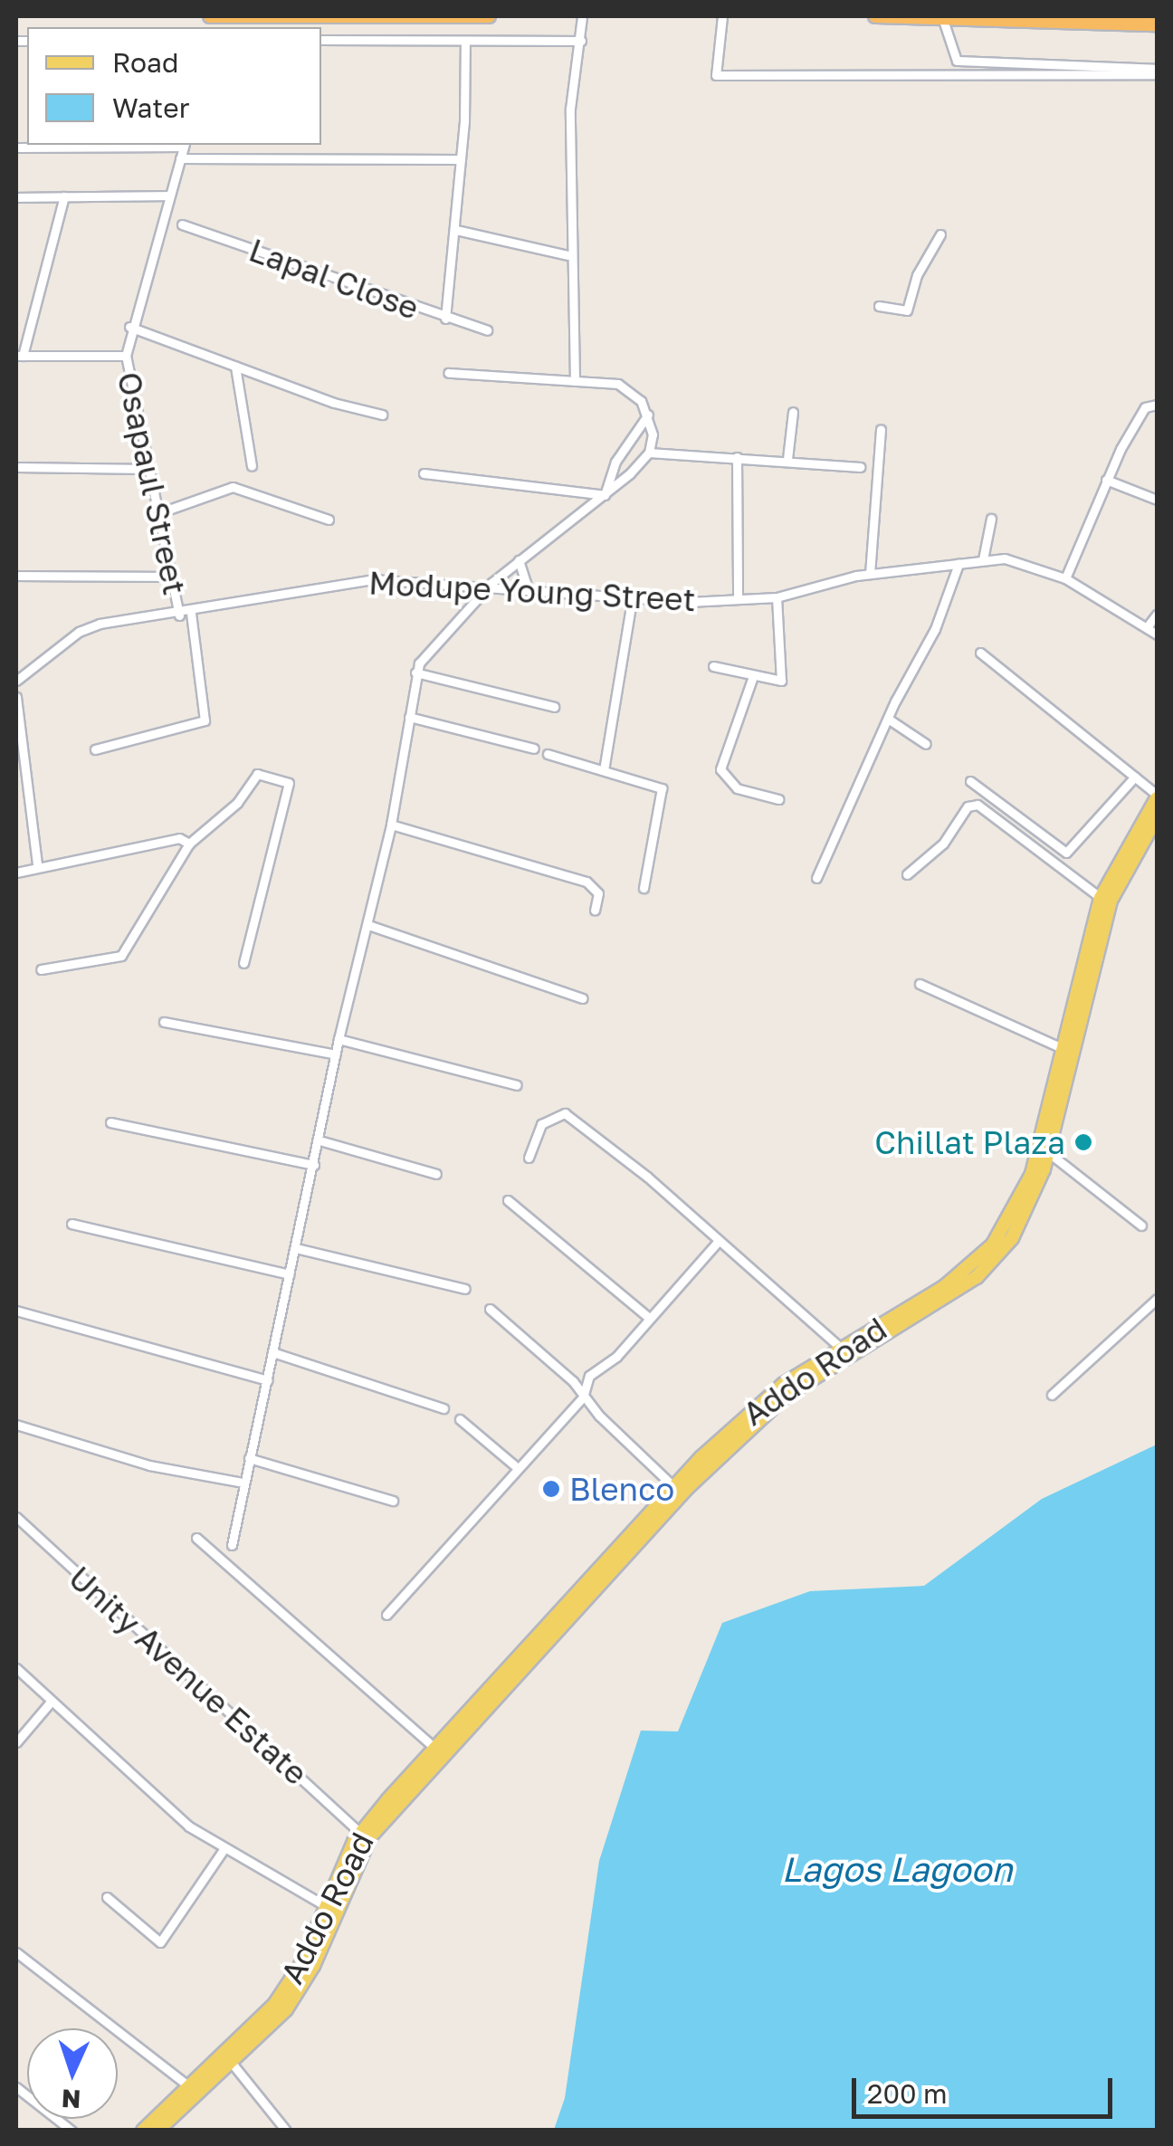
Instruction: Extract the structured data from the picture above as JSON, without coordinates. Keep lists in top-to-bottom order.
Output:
{
  "streets": {
    "main road": ["Addo Road"],
    "street": [
      "Lapal Close",
      "Osapaul Street",
      "Modupe Young Street",
      "Unity Avenue Estate"
    ]
  },
  "crossings": [
    ["Osapaul Street", "Modupe Young Street"],
    ["Addo Road", "Unity Avenue Estate"]
  ],
  "water": ["Lagos Lagoon"],
  "places": ["Chillat Plaza", "Blenco"],
  "legend": ["Road", "Water"],
  "scale_bar": "200 m",
  "north": "bottom"
}
